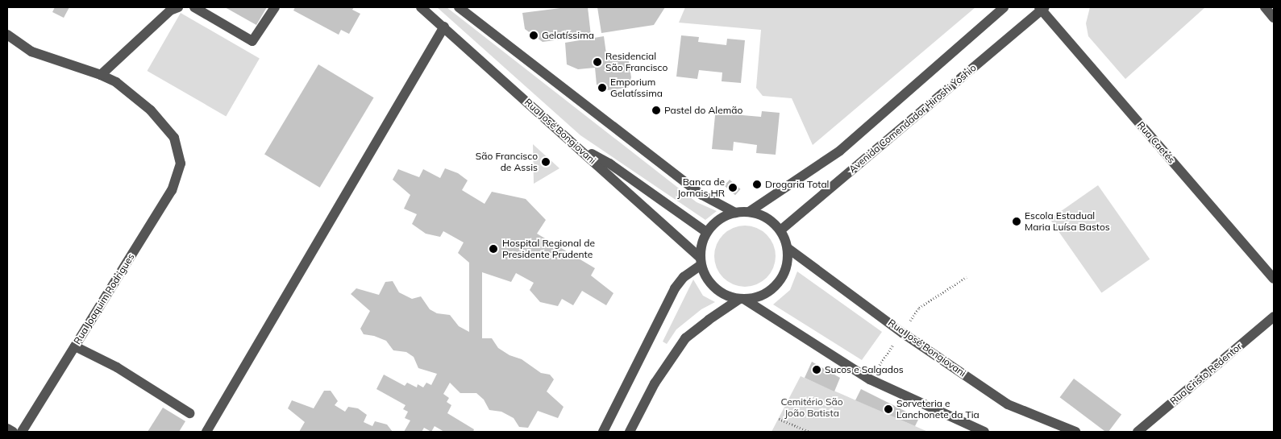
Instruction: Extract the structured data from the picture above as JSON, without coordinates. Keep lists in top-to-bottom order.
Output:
{
  "streets": {
    "street": [
      "Avenida Comendador Hiroshi Yoshio",
      "Rua José Bongiovani",
      "Rua Caetés",
      "Rua Joaquim Rodrigues",
      "Rua Cristo Redentor"
    ]
  },
  "crossings": [
    ["Avenida Comendador Hiroshi Yoshio", "Rua José Bongiovani"],
    ["Avenida Comendador Hiroshi Yoshio", "Rua Caetés"]
  ],
  "parks": ["Cemitério São João Batista"],
  "places": [
    "Gelatíssima",
    "Residencial São Francisco",
    "Emporium Gelatíssima",
    "Pastel do Alemão",
    "São Francisco de Assis",
    "Drogaria Total",
    "Banca de Jornais HR",
    "Escola Estadual Maria Luísa Bastos",
    "Hospital Regional de Presidente Prudente",
    "Sucos e Salgados",
    "Sorveteria e Lanchonete da Tia"
  ]
}
